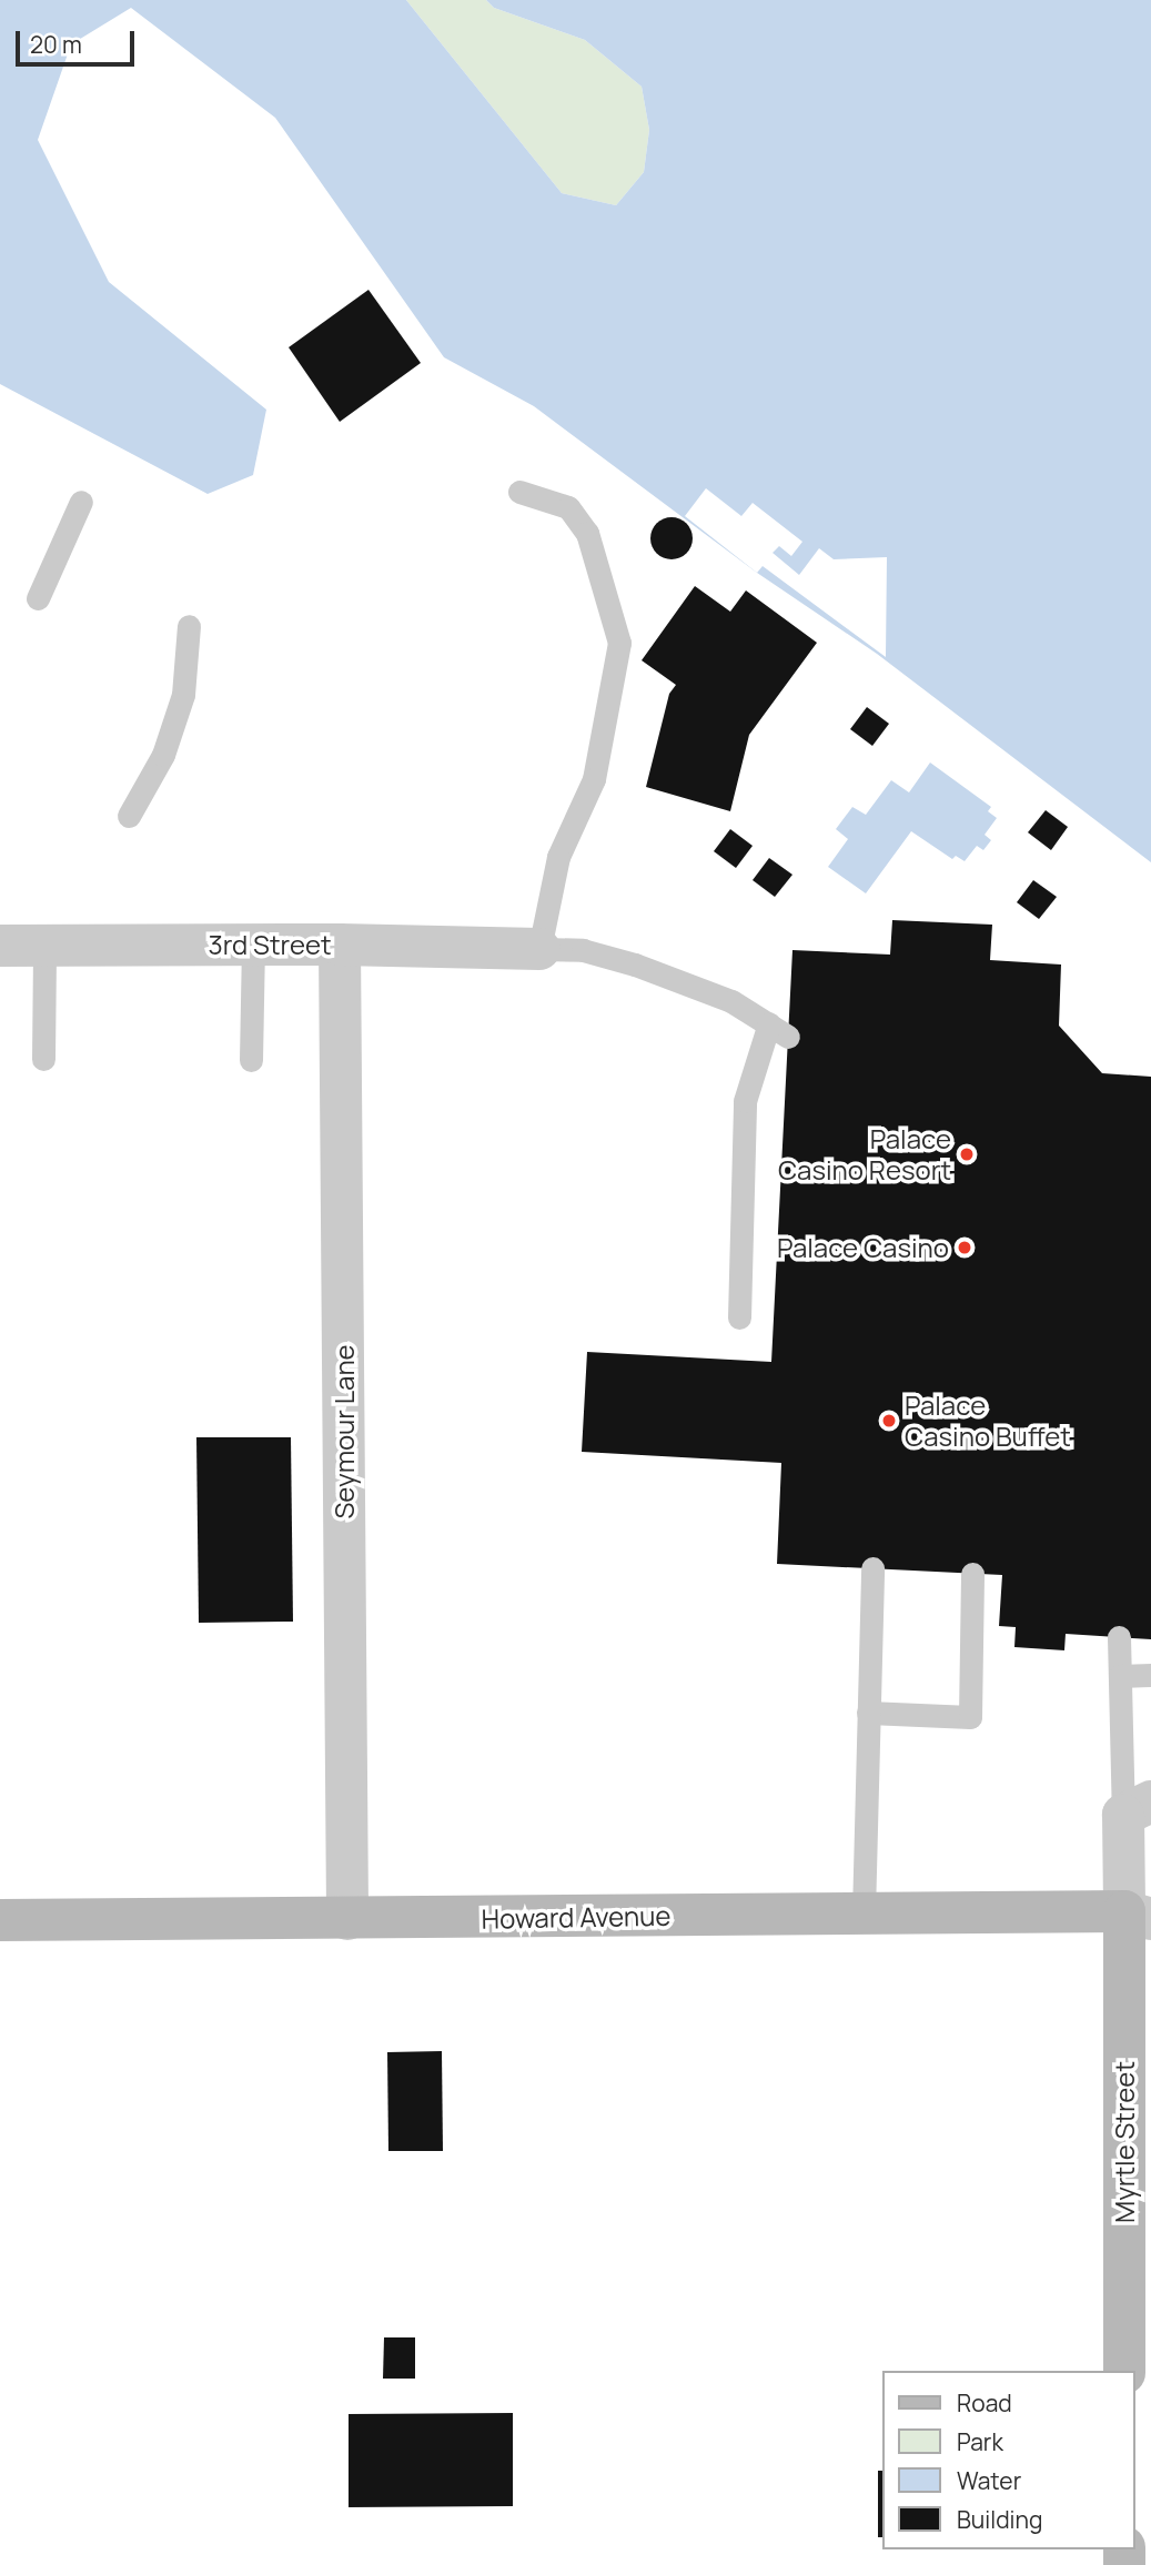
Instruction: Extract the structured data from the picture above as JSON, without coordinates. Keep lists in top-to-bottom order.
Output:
{
  "streets": {
    "main road": ["Howard Avenue", "Myrtle Street"],
    "street": ["3rd Street", "Seymour Lane"]
  },
  "crossings": [
    ["3rd Street", "Seymour Lane"],
    ["Seymour Lane", "Howard Avenue"],
    ["Howard Avenue", "Myrtle Street"]
  ],
  "places": ["Palace Casino Resort", "Palace Casino", "Palace Casino Buffet"],
  "legend": [
    "Road",
    "Park",
    "Water",
    "Building"
  ],
  "scale_bar": "20 m"
}
